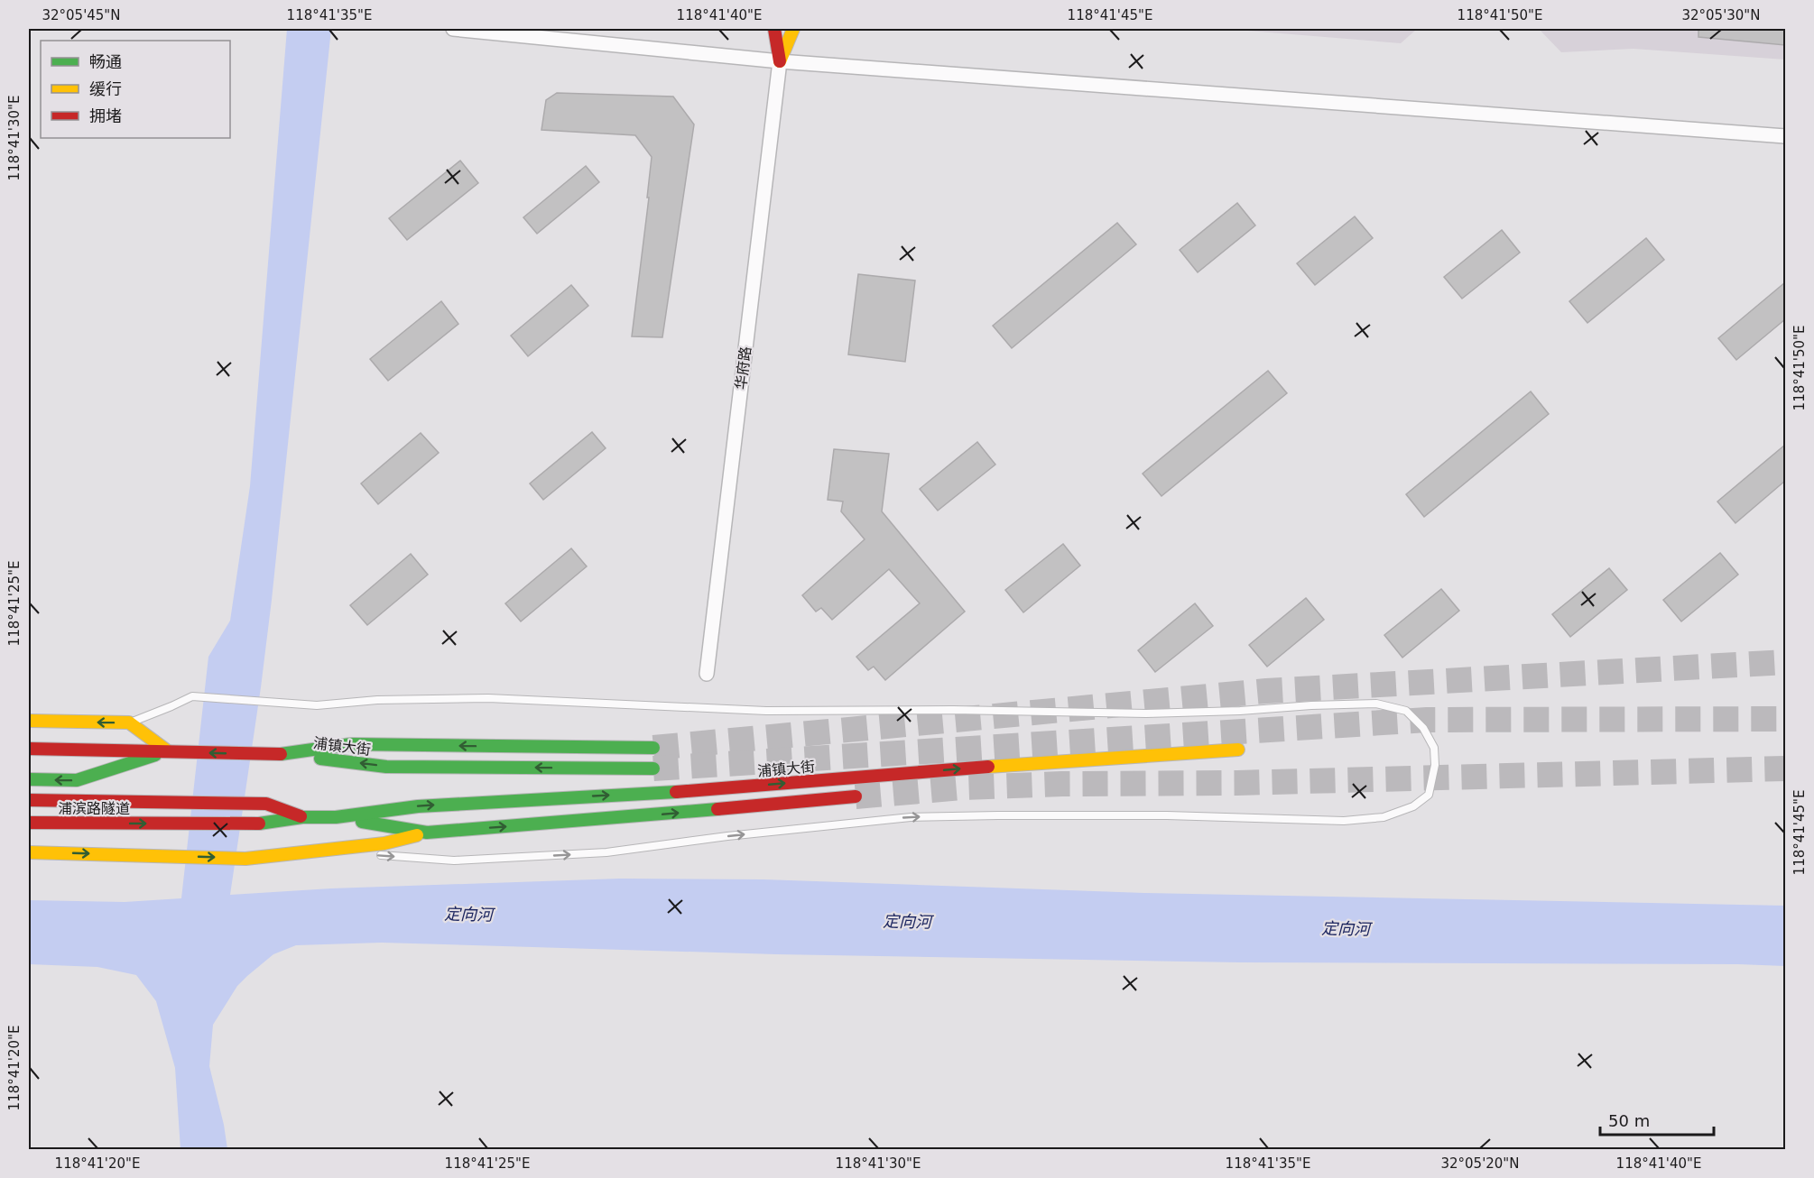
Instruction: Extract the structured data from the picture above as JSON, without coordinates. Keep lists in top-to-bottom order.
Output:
{
  "streets": {
    "main road": ["华府路", "浦镇大街", "浦滨路隧道"]
  },
  "crossings": [
    ["浦镇大街", "浦滨路隧道"]
  ],
  "water": ["定向河"],
  "legend": ["畅通", "缓行", "拥堵"],
  "scale_bar": "50 m",
  "coordinates": [
    "32°05'45\"N",
    "118°41'35\"E",
    "118°41'40\"E",
    "118°41'45\"E",
    "118°41'50\"E",
    "32°05'30\"N",
    "118°41'30\"E",
    "118°41'25\"E",
    "118°41'20\"E",
    "32°05'20\"N"
  ]
}
